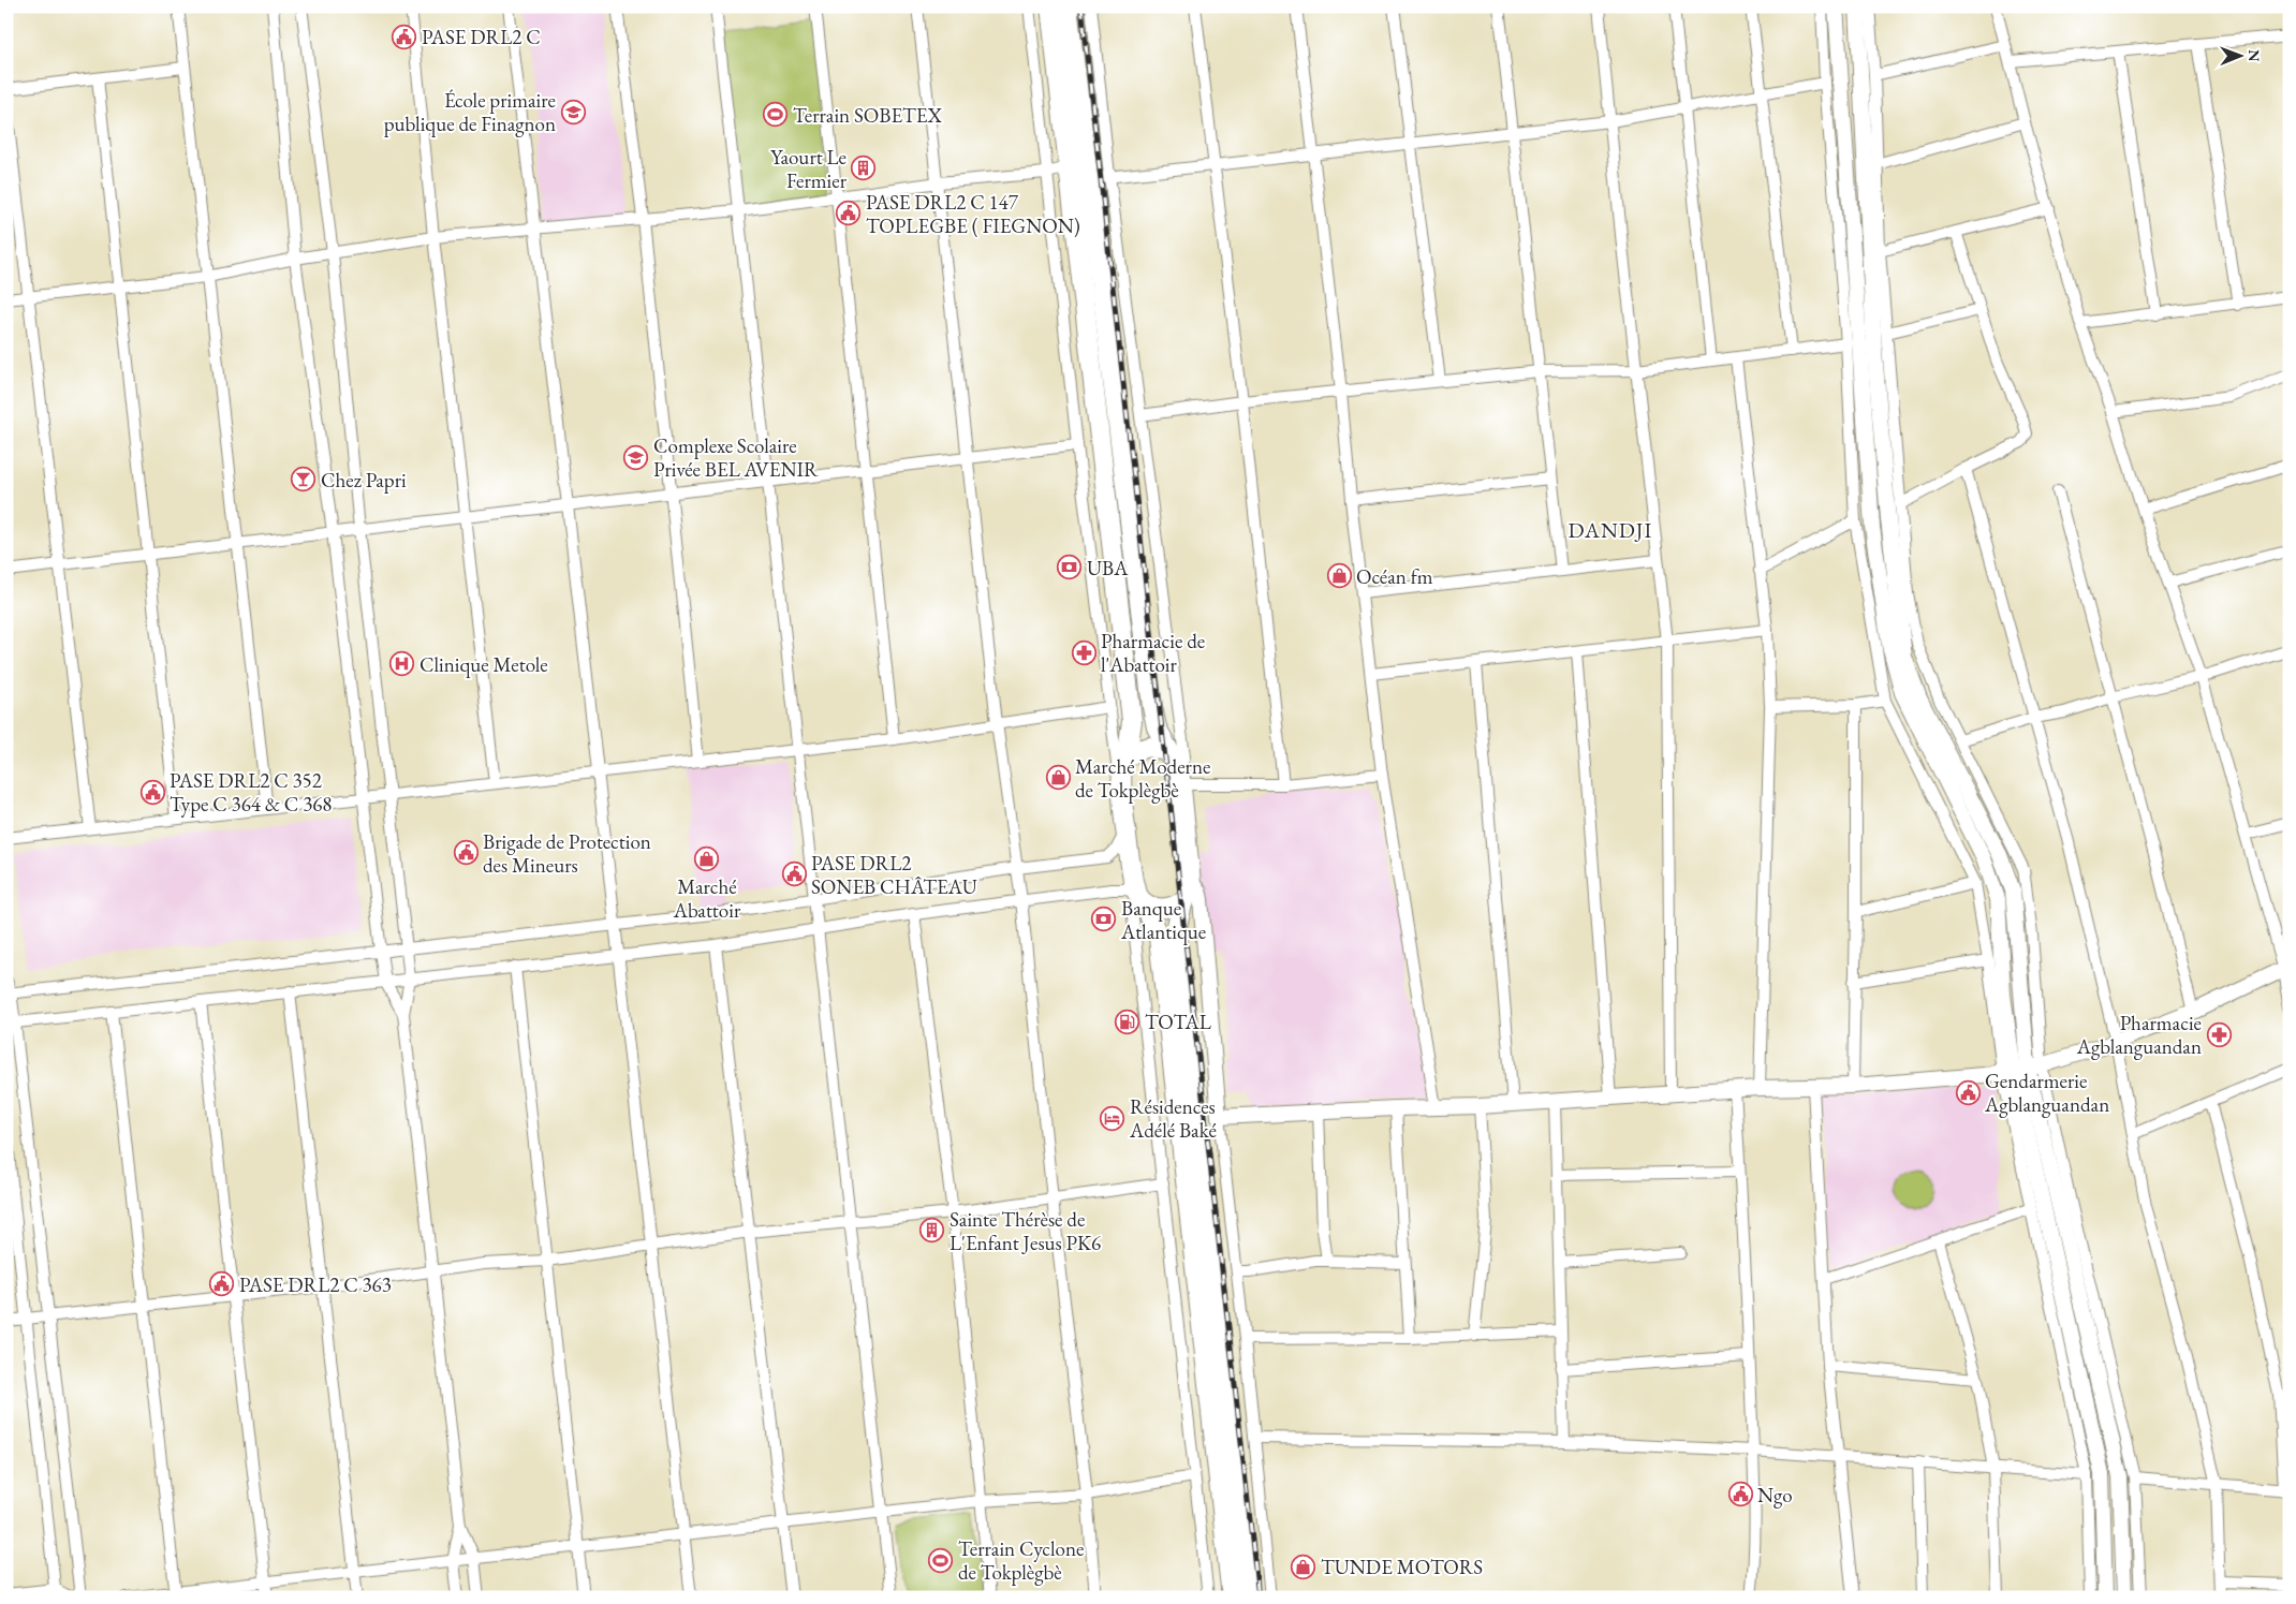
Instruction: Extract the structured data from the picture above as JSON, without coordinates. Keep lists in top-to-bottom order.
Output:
{
  "districts": ["DANDJI"],
  "places": {
    "public building": [
      "PASE DRL2 C",
      "PASE DRL2 C 147 TOPLEGBE ( FIEGNON)",
      "PASE DRL2 C 352 Type C 364 & C 368",
      "Brigade de Protection des Mineurs",
      "PASE DRL2 SONEB CHÂTEAU",
      "Gendarmerie Agblanguandan",
      "PASE DRL2 C 363",
      "Ngo"
    ],
    "school or university": ["École primaire publique de Finagnon", "Complexe Scolaire Privée BEL AVENIR"],
    "sports": ["Terrain SOBETEX", "Terrain Cyclone de Tokplègbè"],
    "building": ["Yaourt Le Fermier", "Sainte Thérèse de L'Enfant Jesus PK6"],
    "bar": ["Chez Papri"],
    "bank": ["UBA", "Banque Atlantique"],
    "shop": [
      "Océan fm",
      "Marché Moderne de Tokplègbè",
      "Marché Abattoir",
      "TUNDE MOTORS"
    ],
    "pharmacy": ["Pharmacie de l'Abattoir", "Pharmacie Agblanguandan"],
    "hospital": ["Clinique Metole"],
    "fuel station": ["TOTAL"],
    "hotel": ["Résidences Adélé Baké"]
  },
  "north": "right"
}
